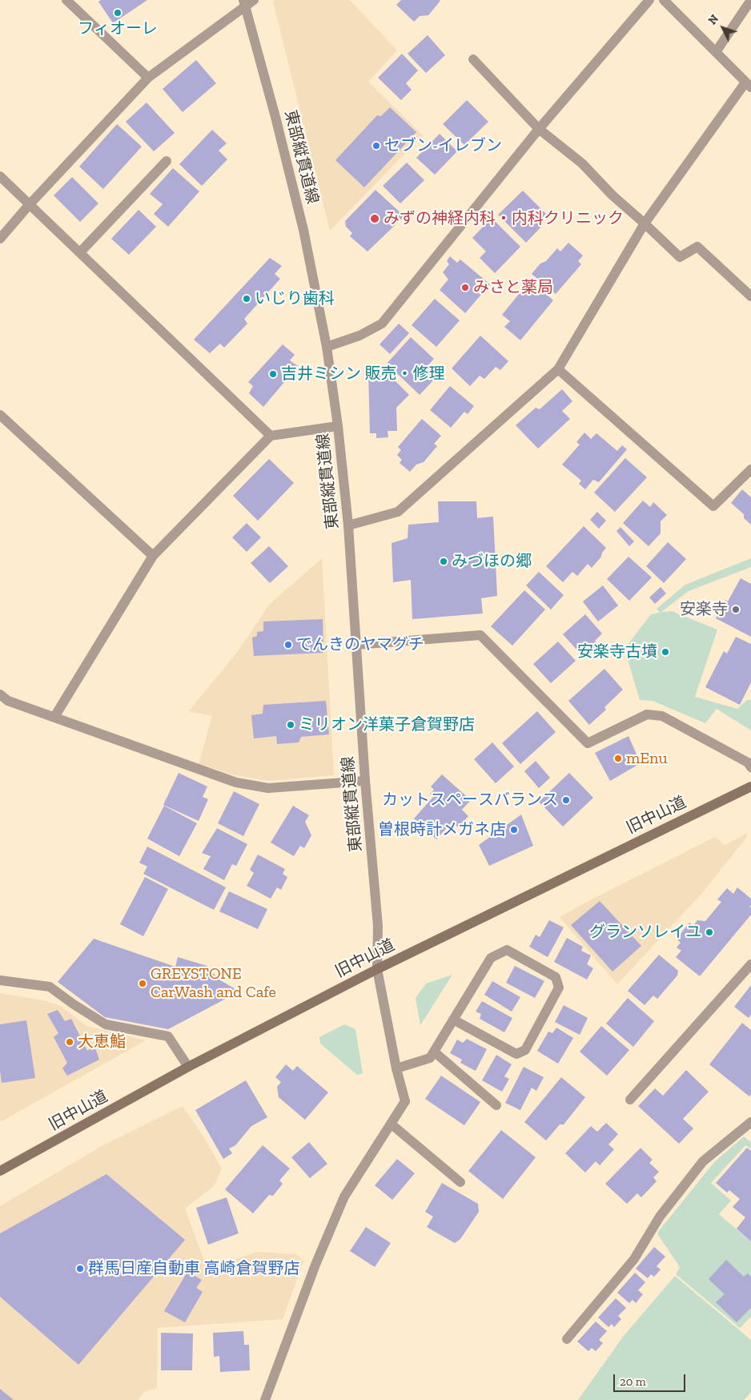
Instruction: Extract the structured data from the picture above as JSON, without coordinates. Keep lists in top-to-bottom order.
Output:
{
  "streets": {
    "main road": ["旧中山道"],
    "street": ["東部縦貫道線"]
  },
  "crossings": [
    ["東部縦貫道線", "旧中山道"]
  ],
  "places": [
    "フィオーレ",
    "セブン-イレブン",
    "みずの神経内科・内科クリニック",
    "みさと薬局",
    "いじり歯科",
    "吉井ミシン 販売・修理",
    "みづほの郷",
    "安楽寺",
    "でんきのヤマグチ",
    "安楽寺古墳",
    "ミリオン洋菓子倉賀野店",
    "mEnu",
    "カットスペースバランス",
    "曽根時計メガネ店",
    "グランソレイユ",
    "GREYSTONE CarWash and Cafe",
    "大恵鮨",
    "群馬日産自動車 高崎倉賀野店"
  ],
  "scale_bar": "20 m",
  "north": "top left"
}
